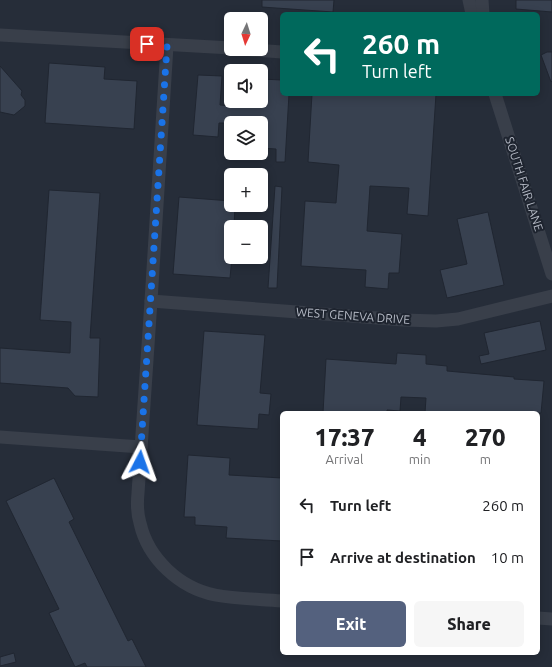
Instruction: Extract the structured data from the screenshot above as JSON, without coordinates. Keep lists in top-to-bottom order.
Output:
{
  "streets": {
    "street": ["SOUTH FAIR LANE", "WEST GENEVA DRIVE"]
  },
  "north": "bottom",
  "page": {
    "map_buttons": ["+", "−"],
    "turn": ["260 m", "Turn left"],
    "eta": [
      "17:37",
      "Arrival",
      "4",
      "min",
      "270",
      "m"
    ],
    "list": [
      {
        "name": "Turn left",
        "value": "260 m"
      },
      {
        "name": "Arrive at destination",
        "value": "10 m"
      }
    ],
    "buttons": ["Exit", "Share"]
  }
}
